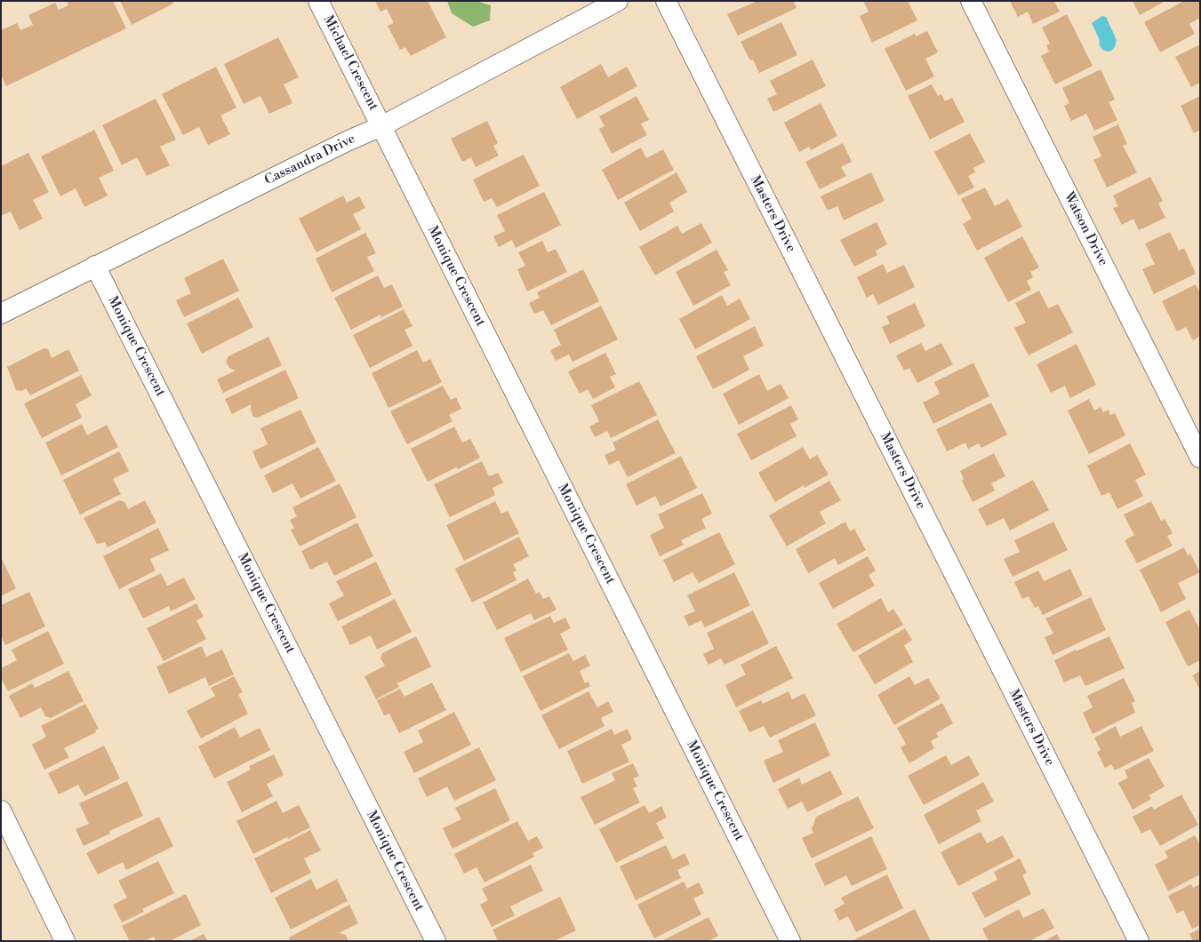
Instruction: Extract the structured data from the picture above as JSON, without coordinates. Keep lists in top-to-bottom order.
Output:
{
  "streets": {
    "street": [
      "Michael Crescent",
      "Cassandra Drive",
      "Masters Drive",
      "Watson Drive",
      "Monique Crescent"
    ]
  },
  "crossings": [
    ["Michael Crescent", "Cassandra Drive"],
    ["Michael Crescent", "Monique Crescent"],
    ["Cassandra Drive", "Monique Crescent"]
  ]
}
